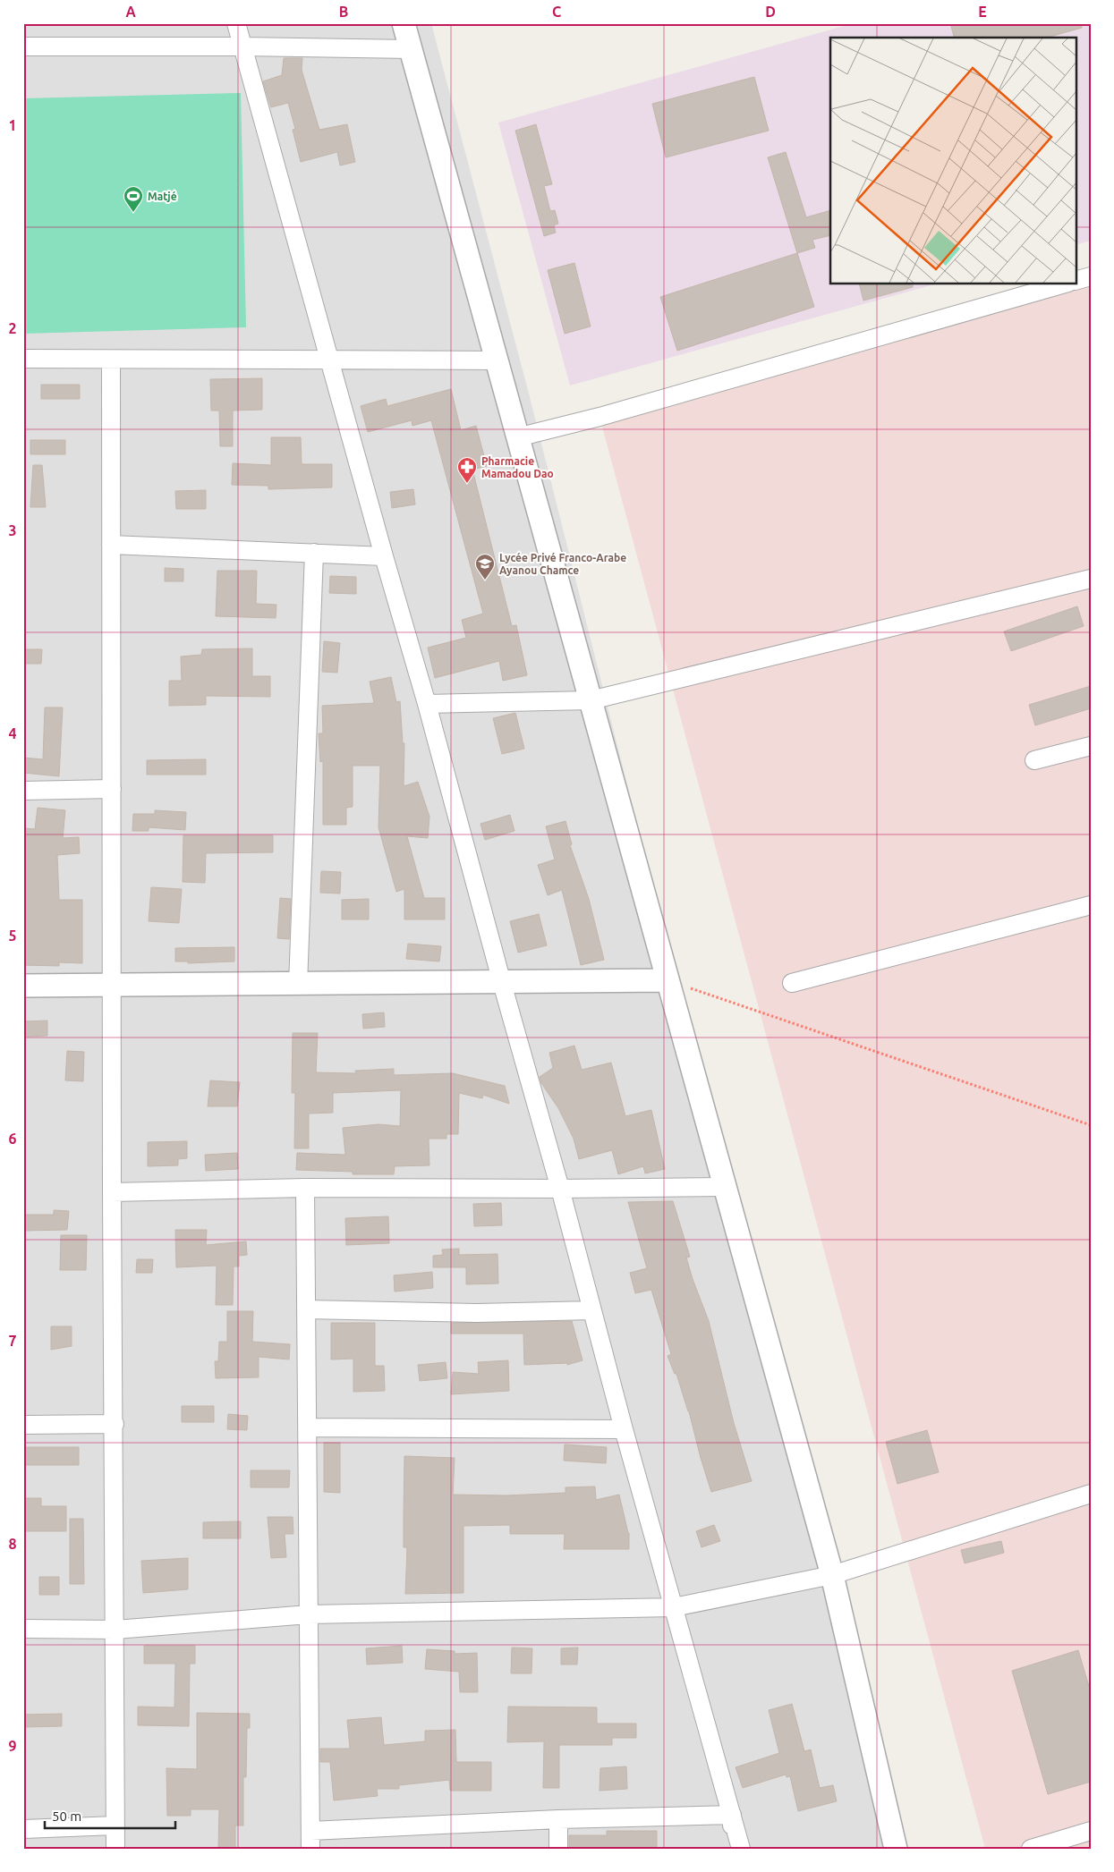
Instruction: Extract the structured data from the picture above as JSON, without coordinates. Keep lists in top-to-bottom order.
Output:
{
  "places": {
    "sports": ["Matjé"],
    "pharmacy": ["Pharmacie Mamadou Dao"],
    "school or university": ["Lycée Privé Franco-Arabe Ayanou Chamce"]
  },
  "scale_bar": "50 m",
  "grid": {
    "columns": [
      "A",
      "B",
      "C",
      "D",
      "E"
    ],
    "rows": [
      "1",
      "2",
      "3",
      "4",
      "5",
      "6",
      "7",
      "8",
      "9"
    ]
  }
}
